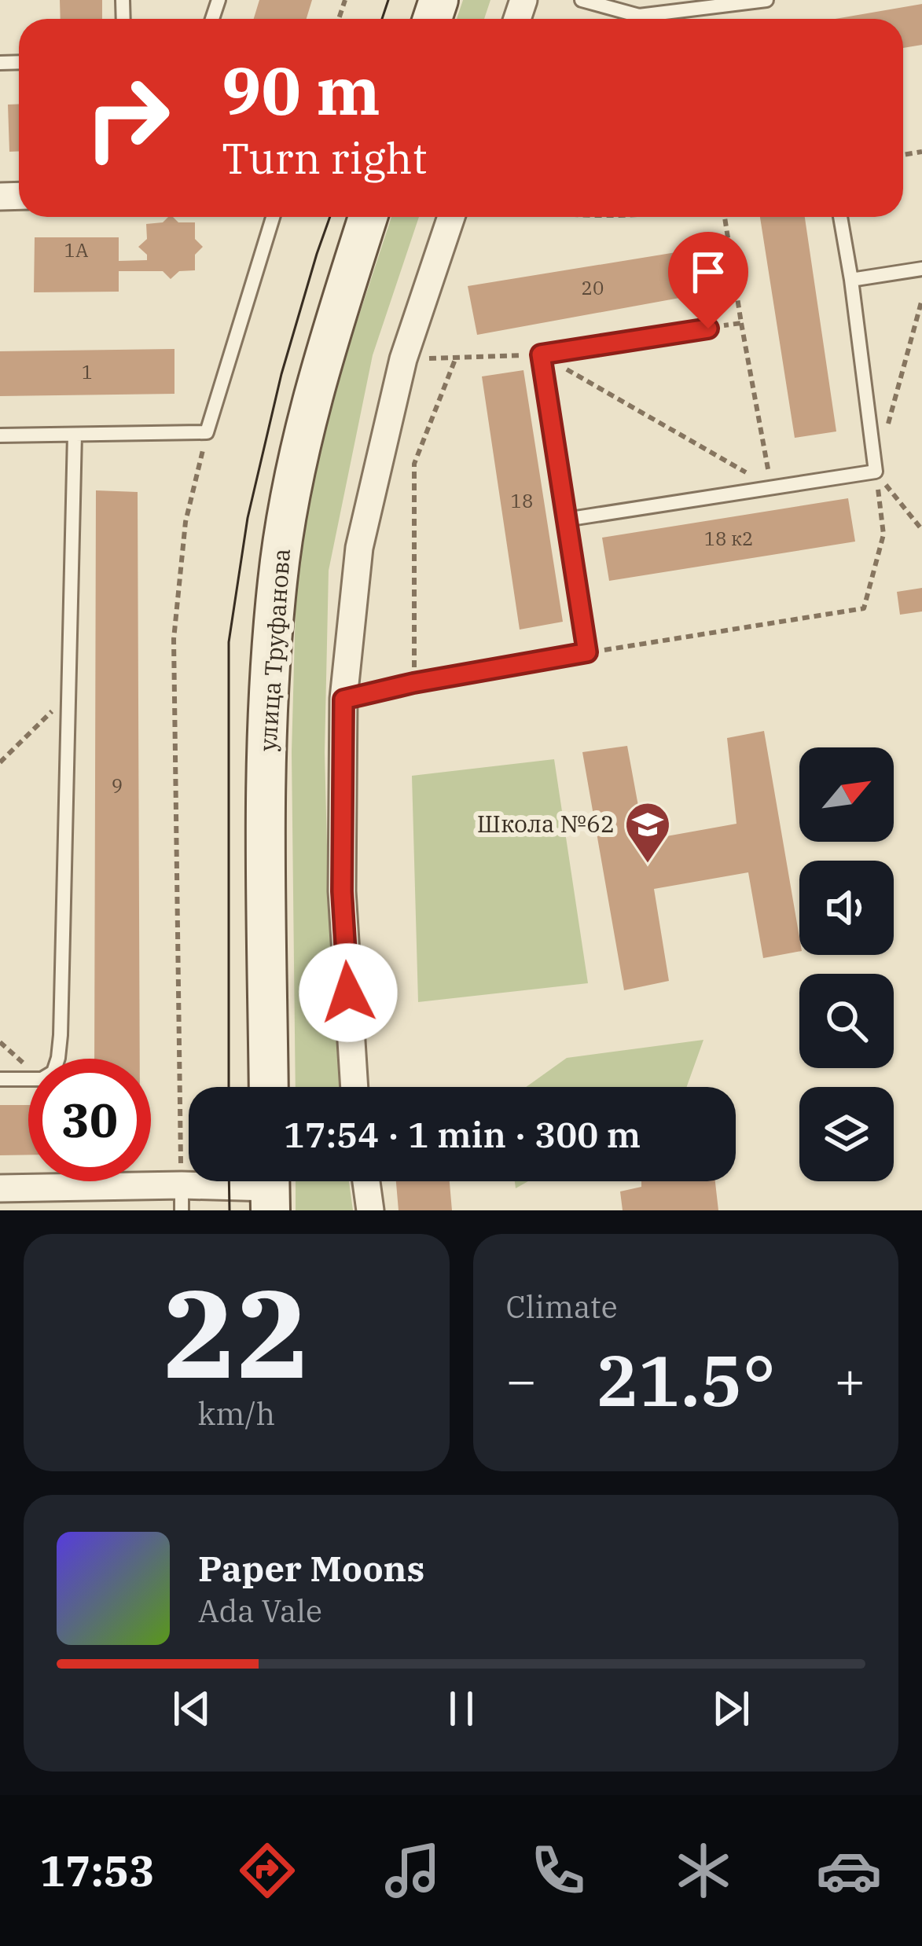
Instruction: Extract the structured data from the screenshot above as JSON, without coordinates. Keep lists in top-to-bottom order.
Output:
{
  "streets": {
    "street": ["улица Труфанова"]
  },
  "places": {
    "school or university": ["Школа №62"]
  },
  "house_numbers": [
    "1А",
    "20",
    "1",
    "18",
    "18 к2",
    "9"
  ],
  "north": "top right",
  "page": {
    "turn": ["90 m", "Turn right"],
    "limit": "30",
    "trip": "17:54 · 1 min · 300 m",
    "tile": [
      ["22", "km/h"],
      "Climate"
    ],
    "heat": ["−", "21.5°", "+"],
    "song": ["Paper Moons", "Ada Vale"],
    "tabs": "17:53"
  }
}
